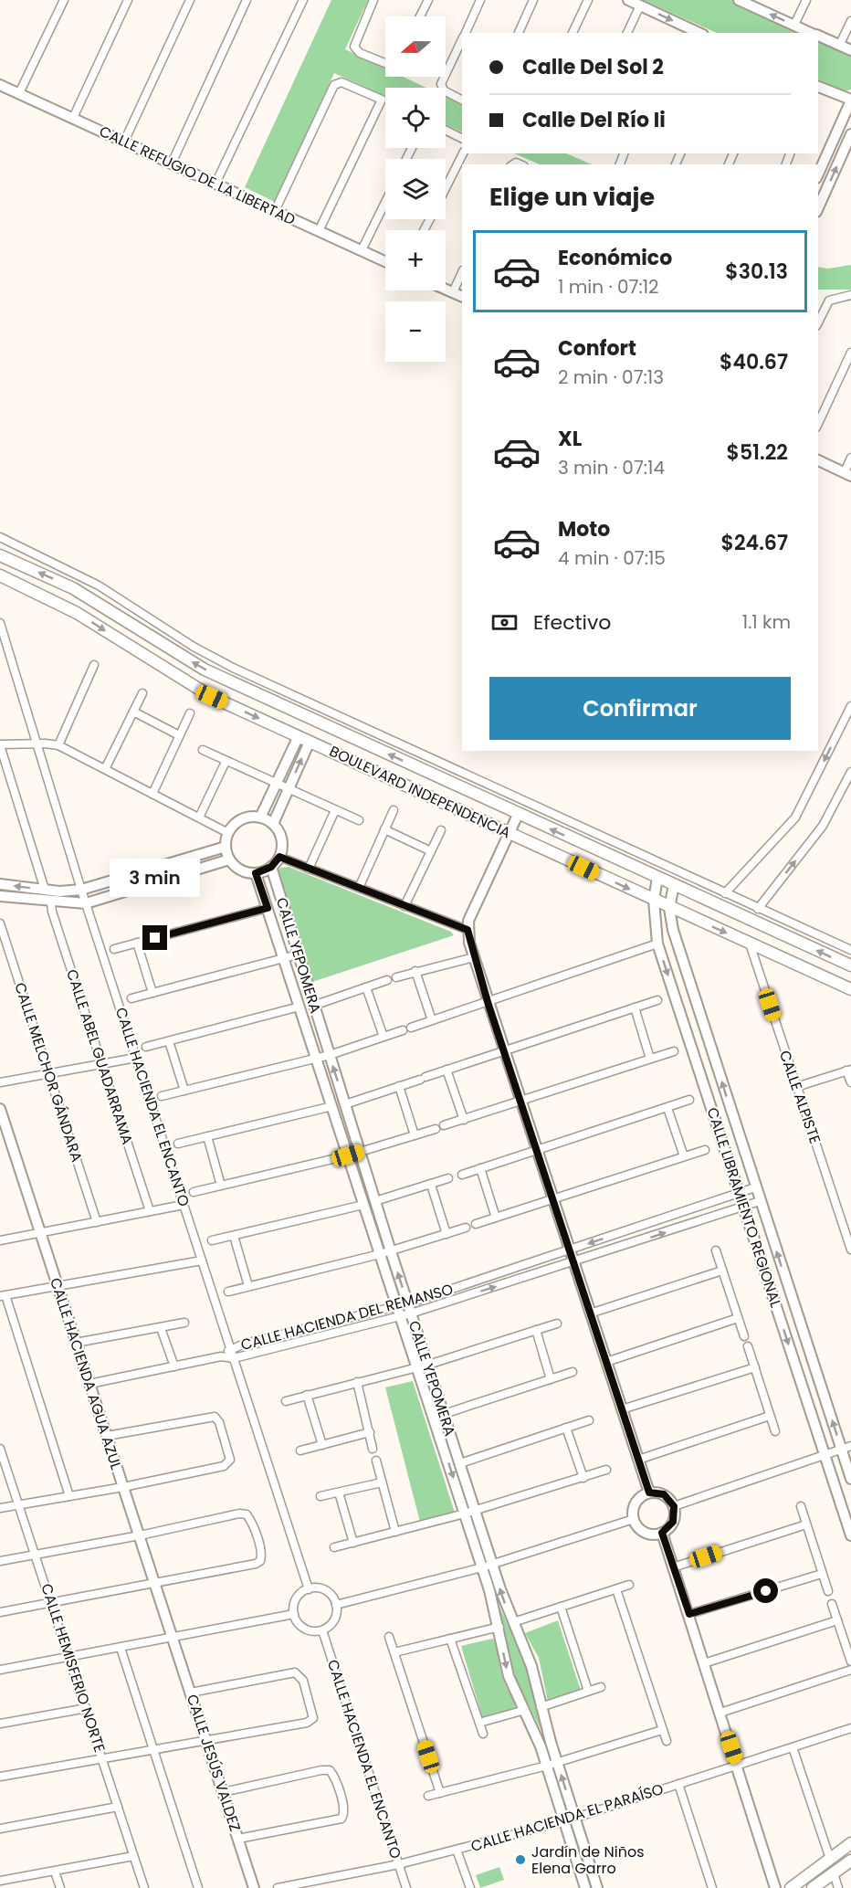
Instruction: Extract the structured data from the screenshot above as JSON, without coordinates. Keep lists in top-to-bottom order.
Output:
{
  "streets": {
    "main road": ["BOULEVARD INDEPENDENCIA"],
    "street": [
      "CALLE REFUGIO DE LA LIBERTAD",
      "CALLE YEPOMERA",
      "CALLE ABEL GUADARRAMA",
      "CALLE MELCHOR GÁNDARA",
      "CALLE ALPISTE",
      "CALLE HACIENDA EL ENCANTO",
      "CALLE LIBRAMIENTO REGIONAL",
      "CALLE HACIENDA DEL REMANSO",
      "CALLE HACIENDA AGUA AZUL",
      "CALLE HEMISFERIO NORTE",
      "CALLE JESÚS VALDEZ",
      "CALLE HACIENDA EL PARAÍSO"
    ]
  },
  "crossings": [
    ["BOULEVARD INDEPENDENCIA", "CALLE ALPISTE"],
    ["BOULEVARD INDEPENDENCIA", "CALLE LIBRAMIENTO REGIONAL"],
    ["CALLE YEPOMERA", "CALLE HACIENDA DEL REMANSO"],
    ["CALLE YEPOMERA", "CALLE HACIENDA EL PARAÍSO"],
    ["CALLE HACIENDA EL ENCANTO", "CALLE HACIENDA DEL REMANSO"],
    ["CALLE HACIENDA EL ENCANTO", "CALLE HACIENDA EL PARAÍSO"],
    ["CALLE LIBRAMIENTO REGIONAL", "CALLE HACIENDA DEL REMANSO"],
    ["CALLE HACIENDA DEL REMANSO", "CALLE HACIENDA AGUA AZUL"],
    ["CALLE HACIENDA AGUA AZUL", "CALLE JESÚS VALDEZ"]
  ],
  "places": ["Jardín de Niños Elena Garro"],
  "north": "left",
  "page": {
    "map_buttons": ["+", "−"],
    "banner": ["Calle Del Sol 2", "Calle Del Río Ii"],
    "heading": "Elige un viaje",
    "list": [
      {
        "name": "Económico",
        "note": "1 min · 07:12",
        "value": "$30.13"
      },
      {
        "name": "Confort",
        "note": "2 min · 07:13",
        "value": "$40.67"
      },
      {
        "name": "XL",
        "note": "3 min · 07:14",
        "value": "$51.22"
      },
      {
        "name": "Moto",
        "note": "4 min · 07:15",
        "value": "$24.67"
      }
    ],
    "pay": ["Efectivo", "1.1 km"],
    "buttons": "Confirmar",
    "bubble": "3 min"
  }
}
